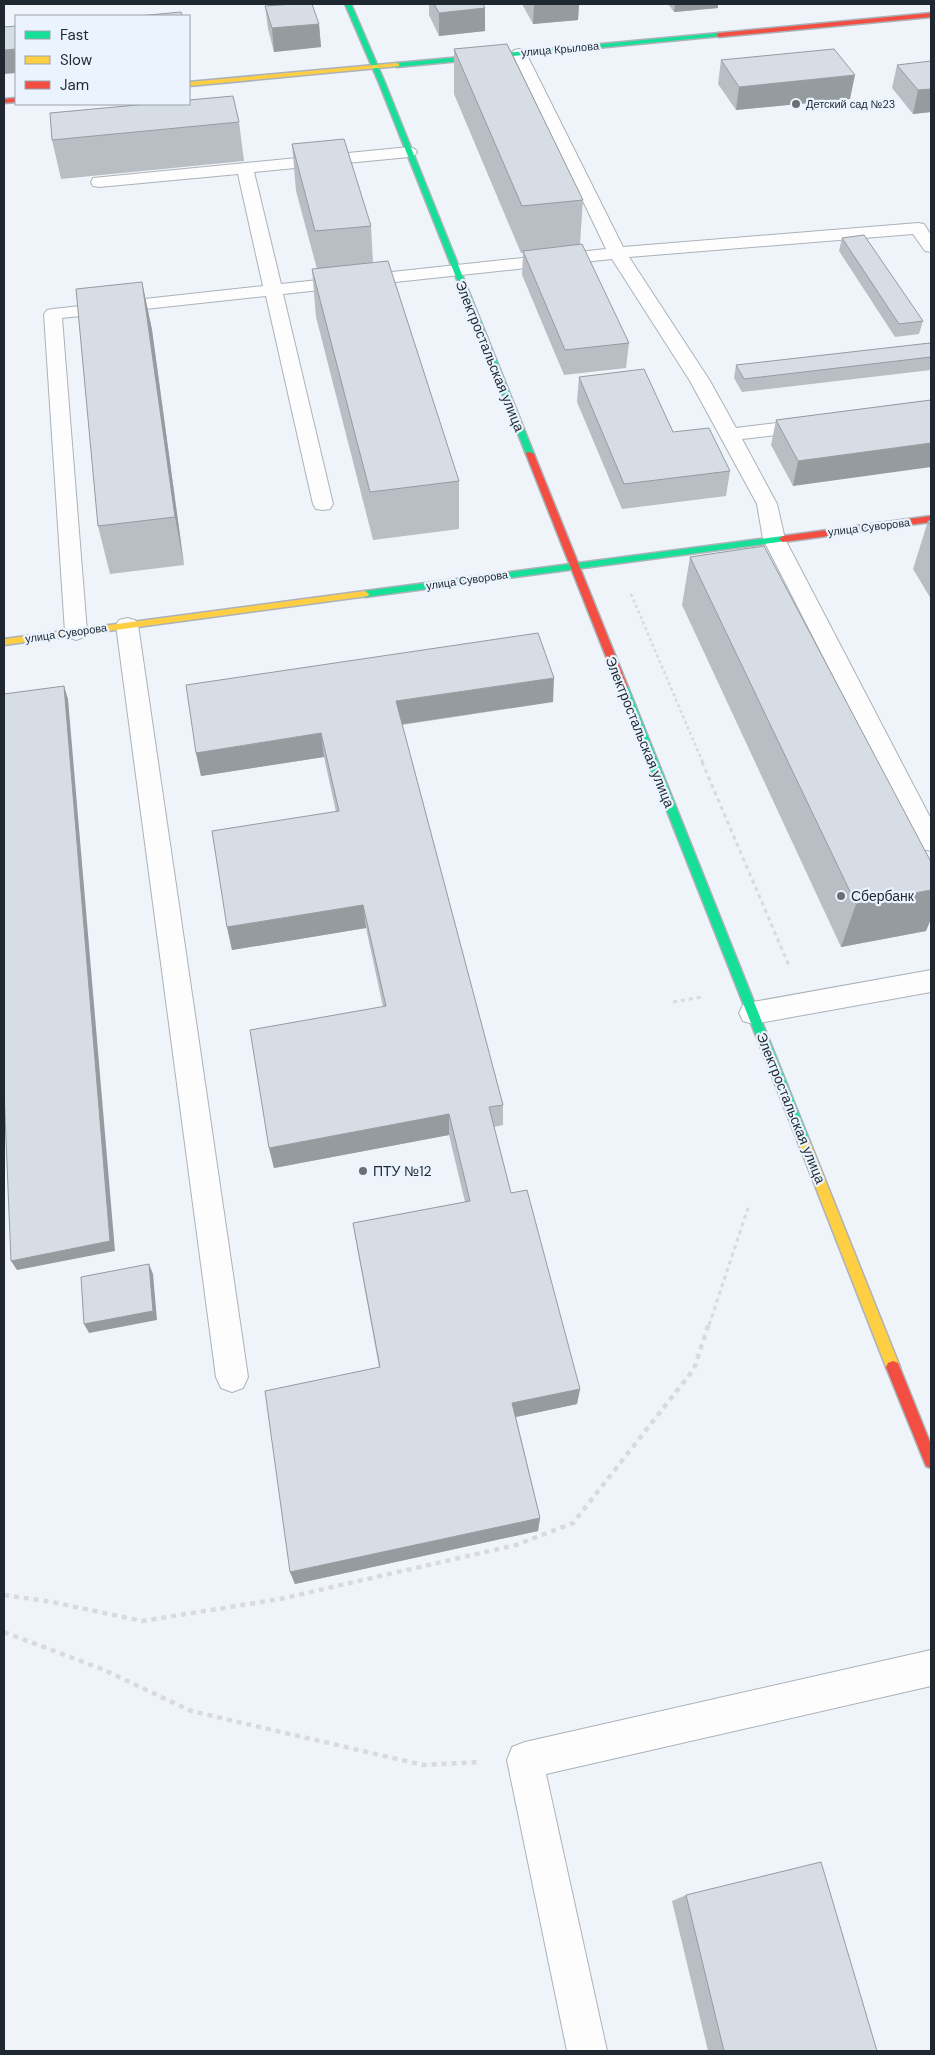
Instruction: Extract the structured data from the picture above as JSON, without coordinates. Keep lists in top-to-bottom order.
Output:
{
  "streets": {
    "street": ["улица Крылова", "Электростальская улица", "улица Суворова"]
  },
  "crossings": [
    ["улица Крылова", "Электростальская улица"],
    ["Электростальская улица", "улица Суворова"]
  ],
  "places": ["Детский сад №23", "Сбербанк", "ПТУ №12"],
  "legend": ["Fast", "Slow", "Jam"]
}
